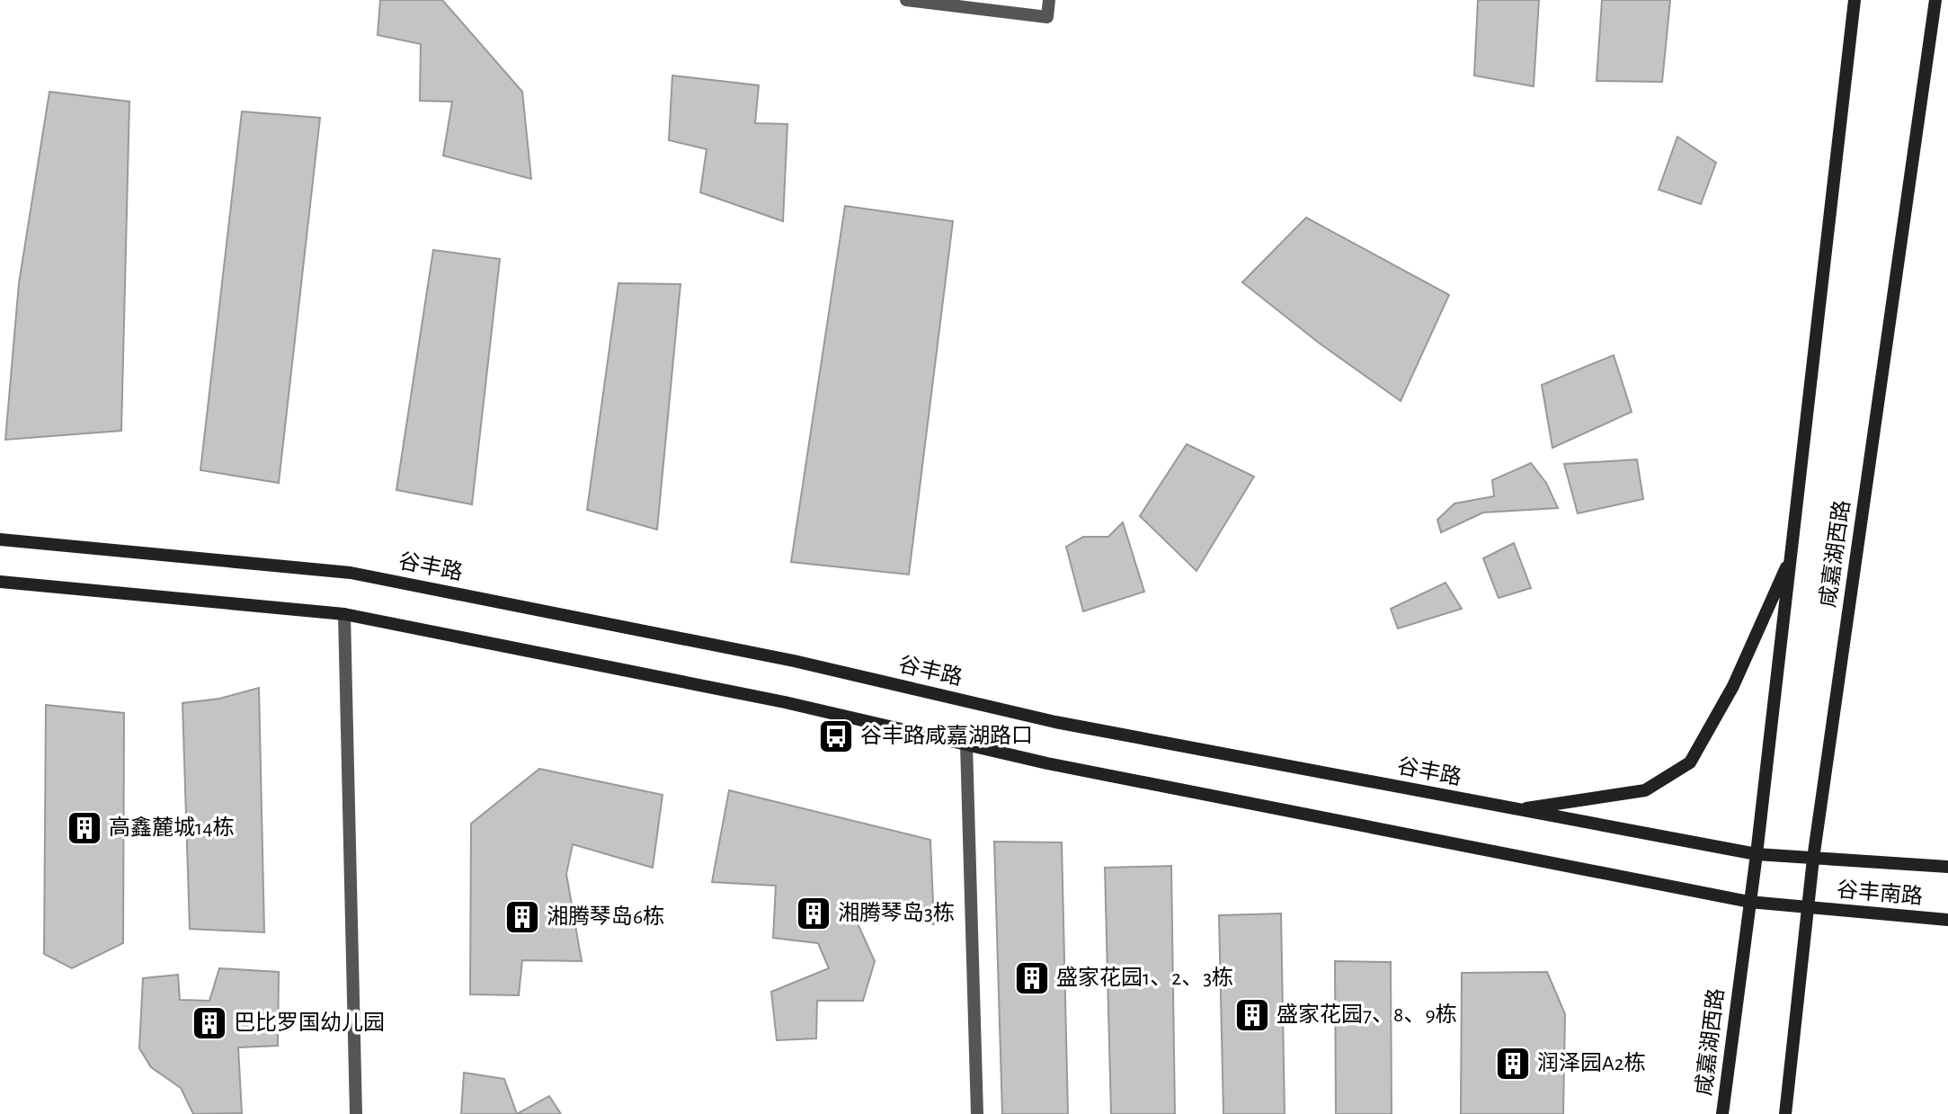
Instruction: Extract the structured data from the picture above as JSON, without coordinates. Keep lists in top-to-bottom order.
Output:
{
  "streets": {
    "street": ["咸嘉湖西路", "谷丰路", "谷丰南路"]
  },
  "crossings": [
    ["咸嘉湖西路", "谷丰路"],
    ["咸嘉湖西路", "谷丰南路"],
    ["谷丰路", "谷丰南路"]
  ],
  "places": {
    "bus stop": ["谷丰路咸嘉湖路口"],
    "building": [
      "高鑫麓城14栋",
      "湘腾琴岛3栋",
      "湘腾琴岛6栋",
      "盛家花园1、2、3栋",
      "盛家花园7、8、9栋",
      "巴比罗国幼儿园",
      "润泽园A2栋"
    ]
  }
}
